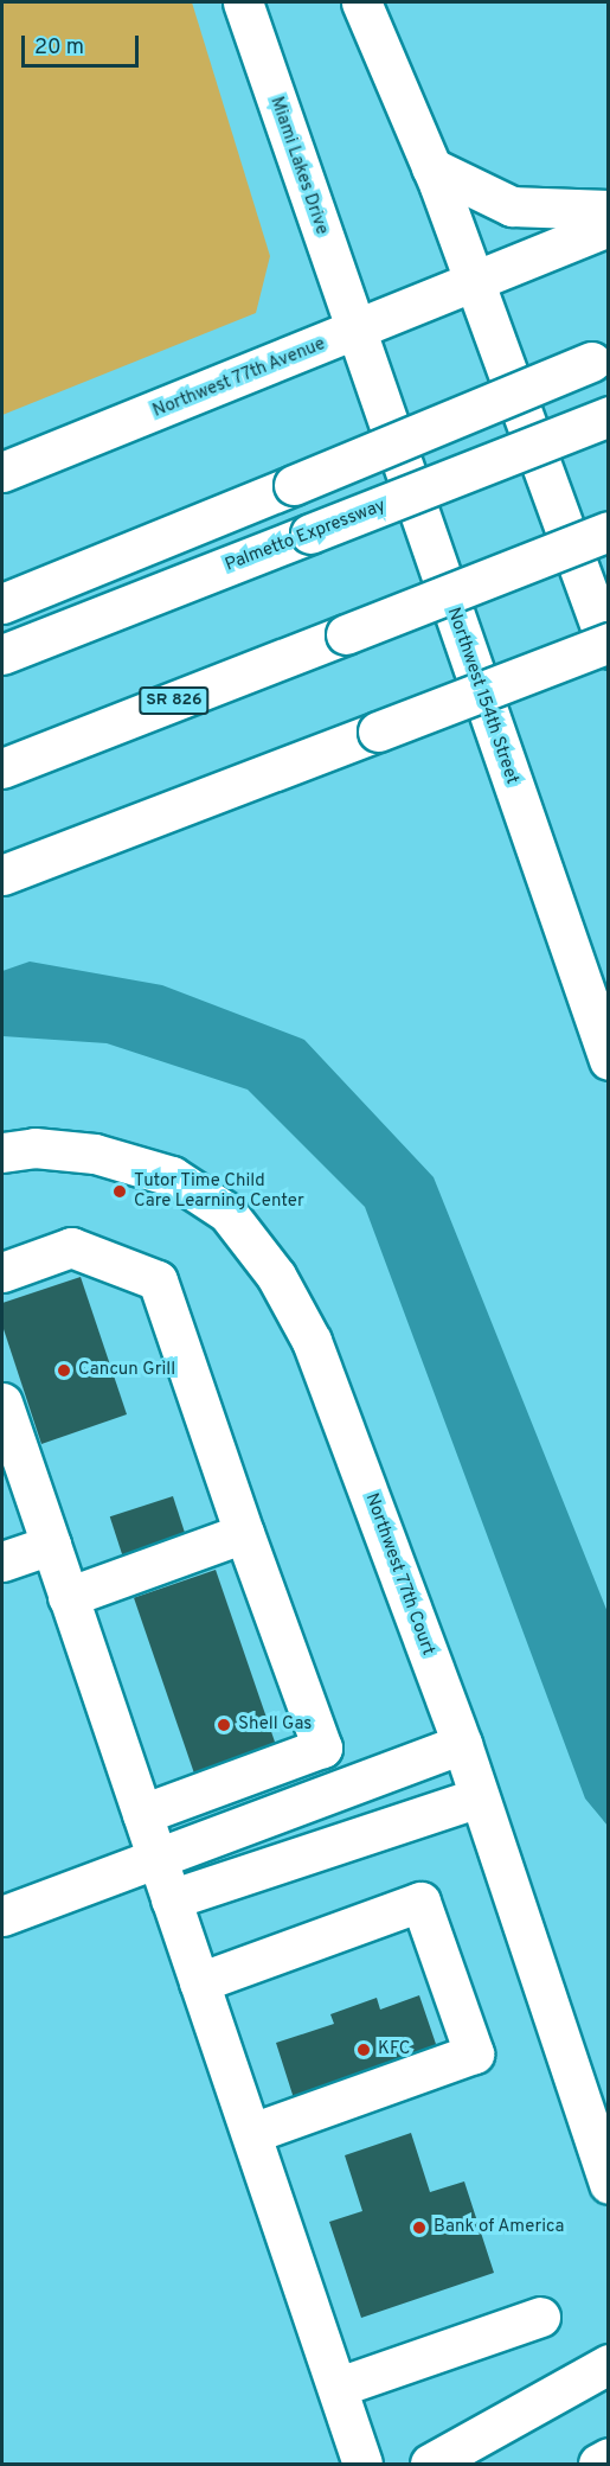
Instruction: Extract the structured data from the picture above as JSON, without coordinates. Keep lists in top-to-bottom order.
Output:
{
  "streets": {
    "main road": [
      "Miami Lakes Drive",
      "Northwest 77th Avenue",
      "Palmetto Expressway",
      "Northwest 154th Street",
      "SR 826",
      "Northwest 77th Court"
    ]
  },
  "crossings": [
    ["Miami Lakes Drive", "Northwest 77th Avenue"],
    ["Miami Lakes Drive", "Northwest 154th Street"],
    ["Northwest 77th Avenue", "Northwest 154th Street"]
  ],
  "places": [
    "Tutor Time Child Care Learning Center",
    "Cancun Grill",
    "Shell Gas",
    "KFC",
    "Bank of America"
  ],
  "scale_bar": "20 m"
}
